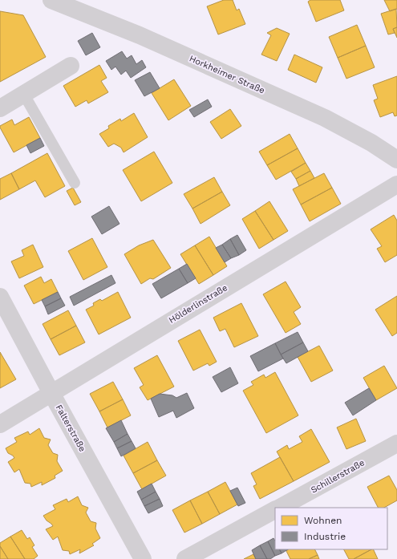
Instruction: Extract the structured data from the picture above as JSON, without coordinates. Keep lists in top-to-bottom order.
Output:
{
  "streets": {
    "street": [
      "Horkheimer Straße",
      "Hölderlinstraße",
      "Falterstraße",
      "Schillerstraße"
    ]
  },
  "crossings": [
    ["Hölderlinstraße", "Falterstraße"]
  ],
  "legend": ["Wohnen", "Industrie"]
}
